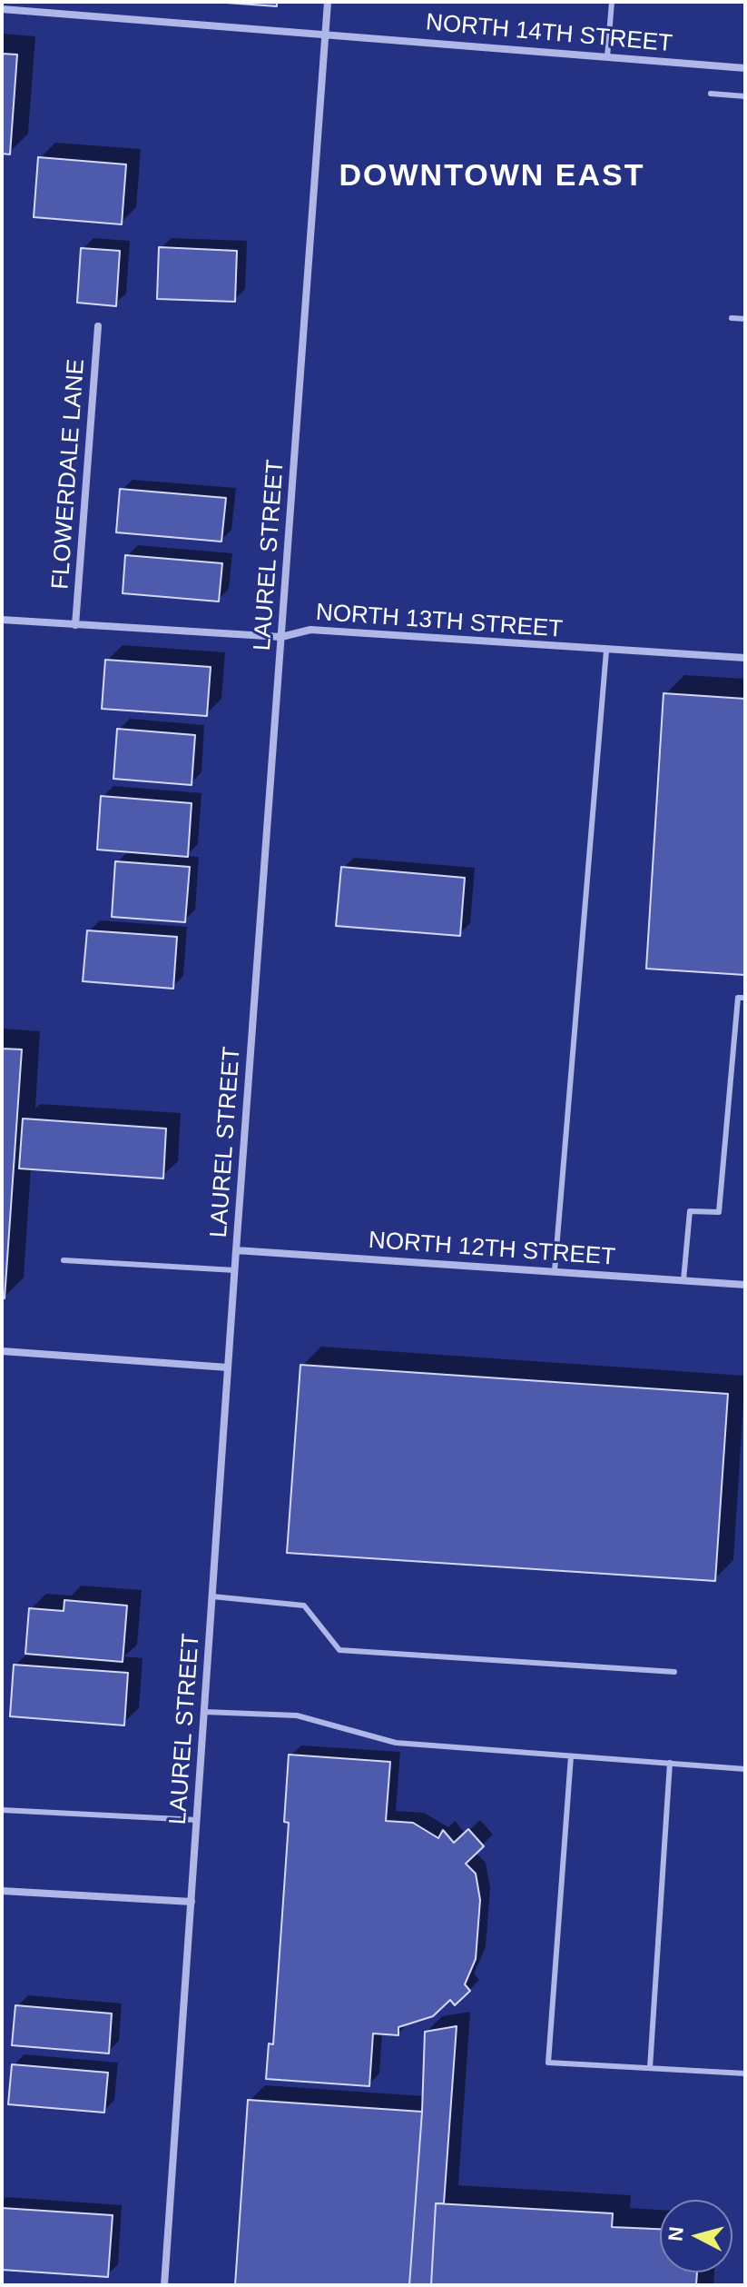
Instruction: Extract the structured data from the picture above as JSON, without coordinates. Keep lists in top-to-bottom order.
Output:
{
  "streets": {
    "street": [
      "NORTH 14TH STREET",
      "FLOWERDALE LANE",
      "LAUREL STREET",
      "NORTH 13TH STREET",
      "NORTH 12TH STREET"
    ]
  },
  "crossings": [
    ["NORTH 14TH STREET", "LAUREL STREET"],
    ["FLOWERDALE LANE", "NORTH 13TH STREET"],
    ["LAUREL STREET", "NORTH 13TH STREET"],
    ["LAUREL STREET", "NORTH 12TH STREET"]
  ],
  "districts": ["DOWNTOWN EAST"],
  "north": "left"
}
